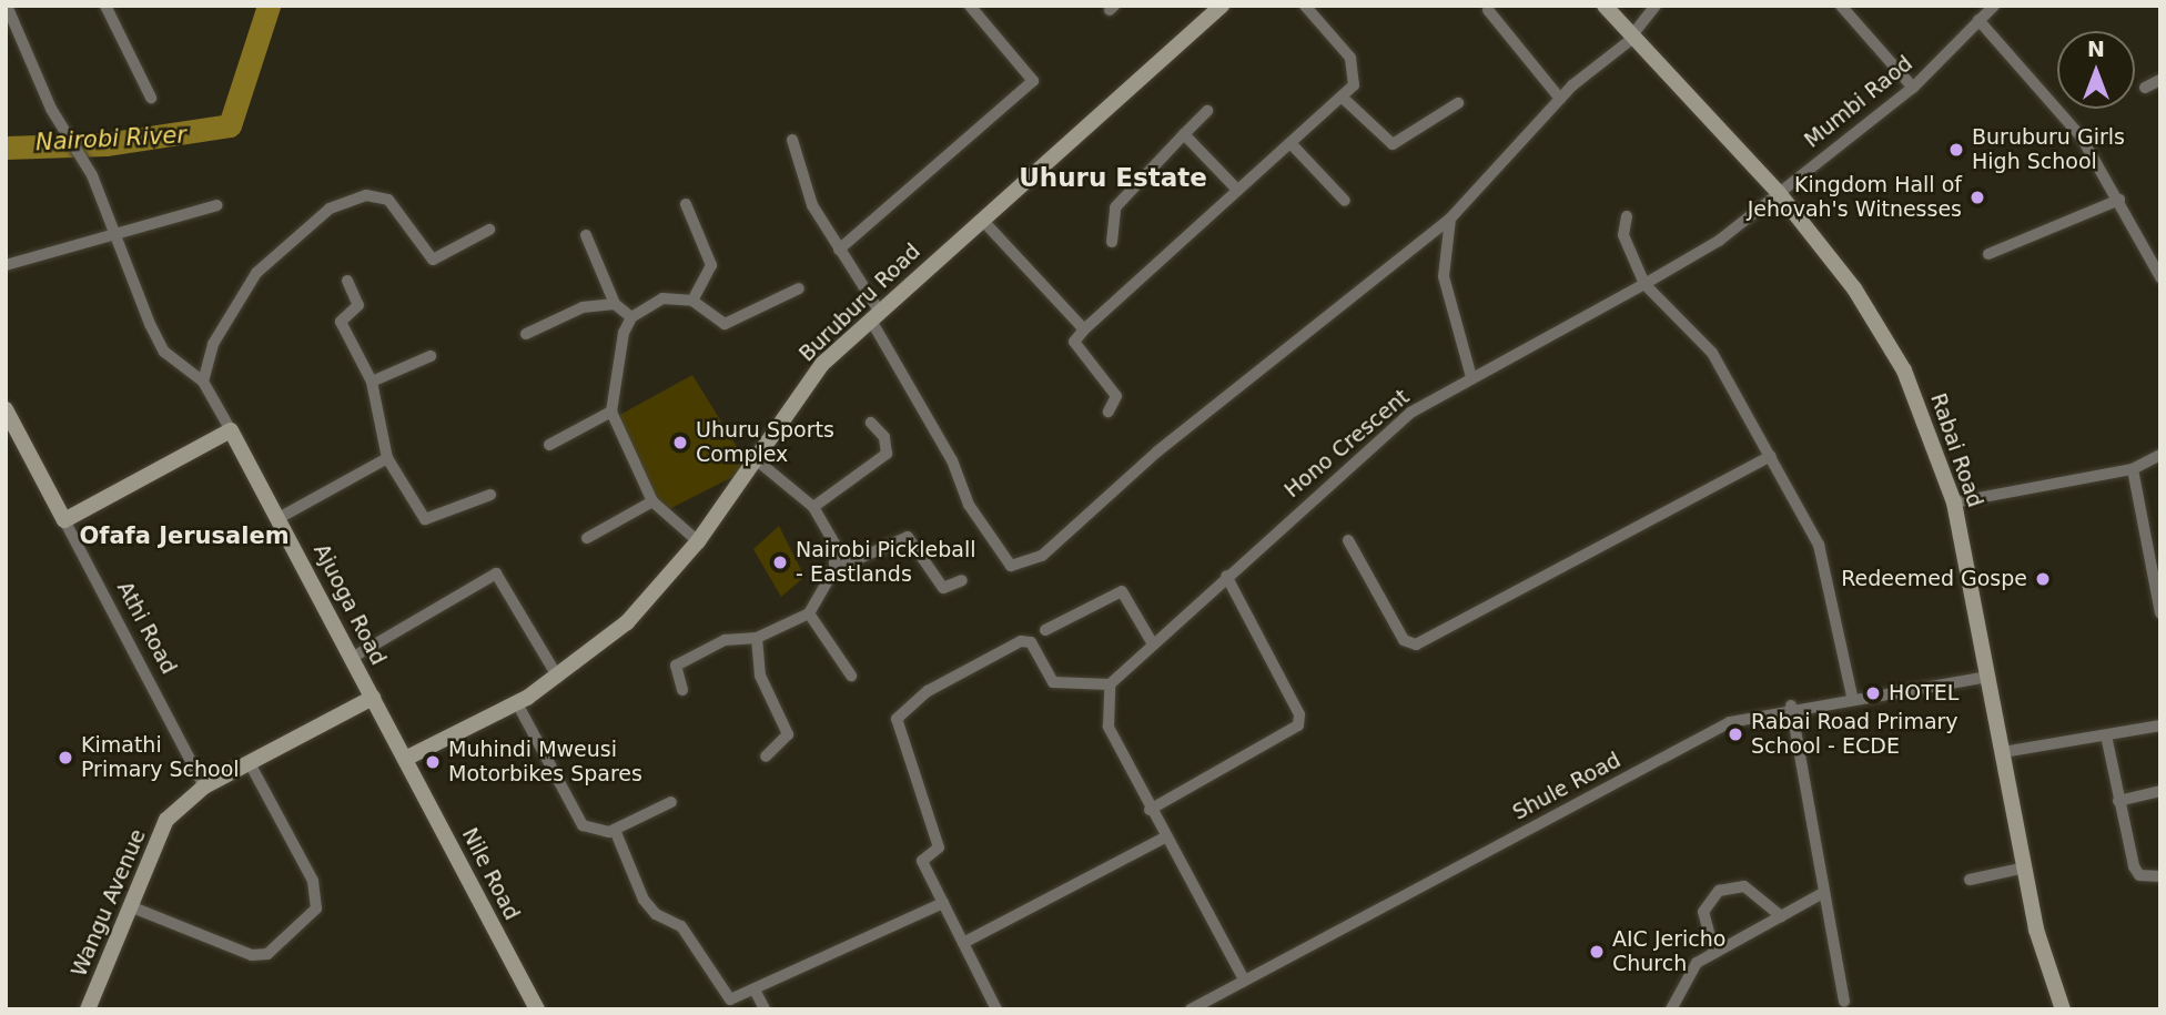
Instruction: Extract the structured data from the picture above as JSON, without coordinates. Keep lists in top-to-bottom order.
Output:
{
  "streets": {
    "street": [
      "Mumbi Raod",
      "Buruburu Road",
      "Hono Crescent",
      "Rabai Road",
      "Ajuoga Road",
      "Athi Road",
      "Shule Road",
      "Nile Road",
      "Wangu Avenue"
    ]
  },
  "crossings": [
    ["Mumbi Raod", "Hono Crescent"],
    ["Mumbi Raod", "Rabai Road"],
    ["Buruburu Road", "Ajuoga Road"],
    ["Buruburu Road", "Nile Road"],
    ["Rabai Road", "Shule Road"],
    ["Ajuoga Road", "Nile Road"],
    ["Ajuoga Road", "Wangu Avenue"],
    ["Athi Road", "Wangu Avenue"]
  ],
  "districts": ["Uhuru Estate", "Ofafa Jerusalem"],
  "water": ["Nairobi River"],
  "places": [
    "Buruburu Girls High School",
    "Kingdom Hall of Jehovah's Witnesses",
    "Uhuru Sports Complex",
    "Nairobi Pickleball - Eastlands",
    "Redeemed Gospe",
    "HOTEL",
    "Rabai Road Primary School - ECDE",
    "Kimathi Primary School",
    "Muhindi Mweusi Motorbikes Spares",
    "AIC Jericho Church"
  ],
  "north": "top"
}
